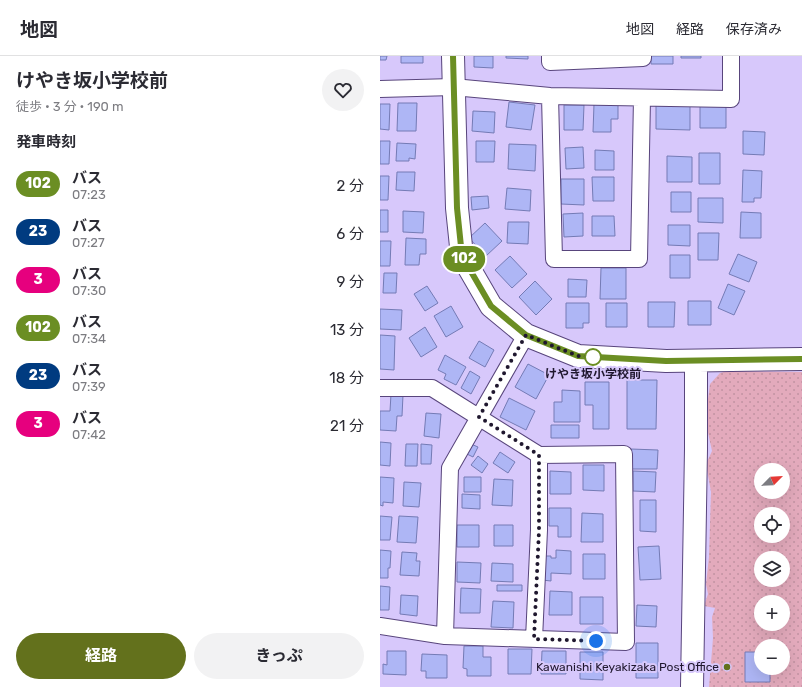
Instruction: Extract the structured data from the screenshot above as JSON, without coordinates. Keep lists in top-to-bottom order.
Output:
{
  "places": ["けやき坂小学校前", "Kawanishi Keyakizaka Post Office"],
  "lines": ["bus line 102"],
  "north": "top right",
  "page": {
    "header": "地図",
    "nav": ["地図", "経路", "保存済み"],
    "heading": [
      ["けやき坂小学校前", "徒歩 · 3 分 · 190 m"],
      "発車時刻"
    ],
    "on_map": "102",
    "list": [
      {
        "mark": "102",
        "name": "バス",
        "note": "07:23",
        "value": "2 分"
      },
      {
        "mark": "23",
        "name": "バス",
        "note": "07:27",
        "value": "6 分"
      },
      {
        "mark": "3",
        "name": "バス",
        "note": "07:30",
        "value": "9 分"
      },
      {
        "mark": "102",
        "name": "バス",
        "note": "07:34",
        "value": "13 分"
      },
      {
        "mark": "23",
        "name": "バス",
        "note": "07:39",
        "value": "18 分"
      },
      {
        "mark": "3",
        "name": "バス",
        "note": "07:42",
        "value": "21 分"
      }
    ],
    "map_buttons": ["+", "−"],
    "buttons": ["経路", "きっぷ"]
  }
}
